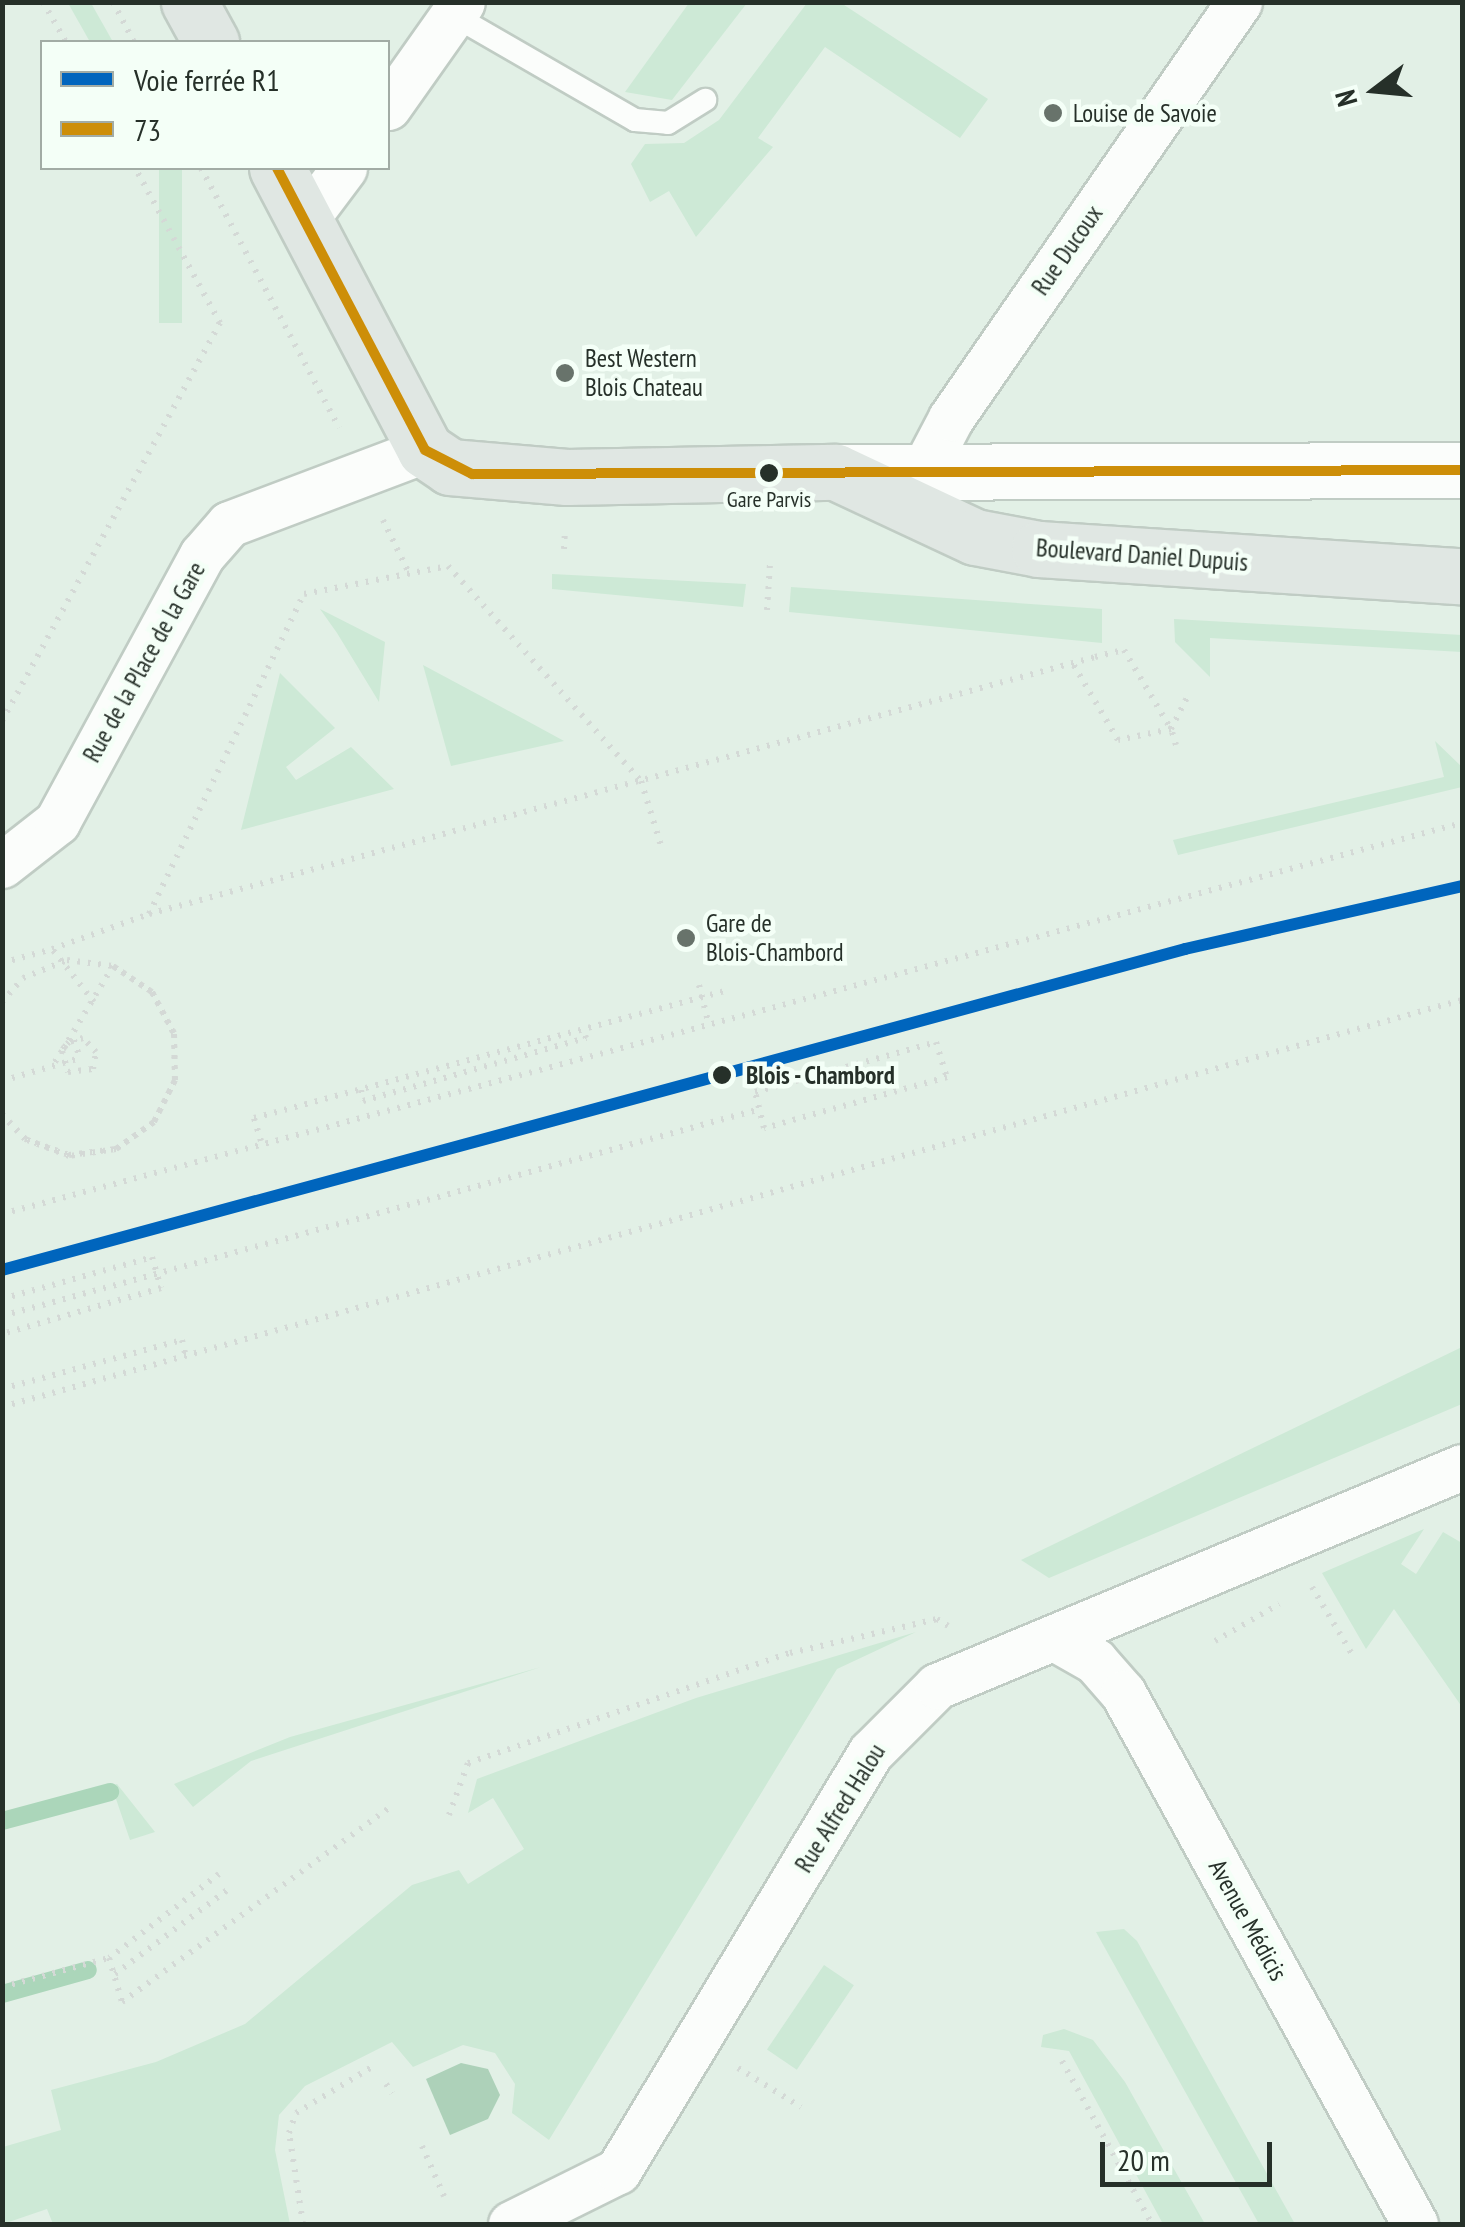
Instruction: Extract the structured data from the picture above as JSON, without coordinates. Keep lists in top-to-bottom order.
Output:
{
  "streets": {
    "main road": ["Boulevard Daniel Dupuis"],
    "street": [
      "Rue Ducoux",
      "Rue de la Place de la Gare",
      "Rue Alfred Halou",
      "Avenue Médicis"
    ]
  },
  "crossings": [
    ["Rue Ducoux", "Boulevard Daniel Dupuis"],
    ["Boulevard Daniel Dupuis", "Rue de la Place de la Gare"],
    ["Rue Alfred Halou", "Avenue Médicis"]
  ],
  "places": [
    "Louise de Savoie",
    "Best Western Blois Chateau",
    "Gare Parvis",
    "Gare de Blois-Chambord",
    "Blois - Chambord"
  ],
  "lines": ["transit line 73", "rail line R1"],
  "legend": ["Voie ferrée R1", "73"],
  "scale_bar": "20 m",
  "north": "left"
}
